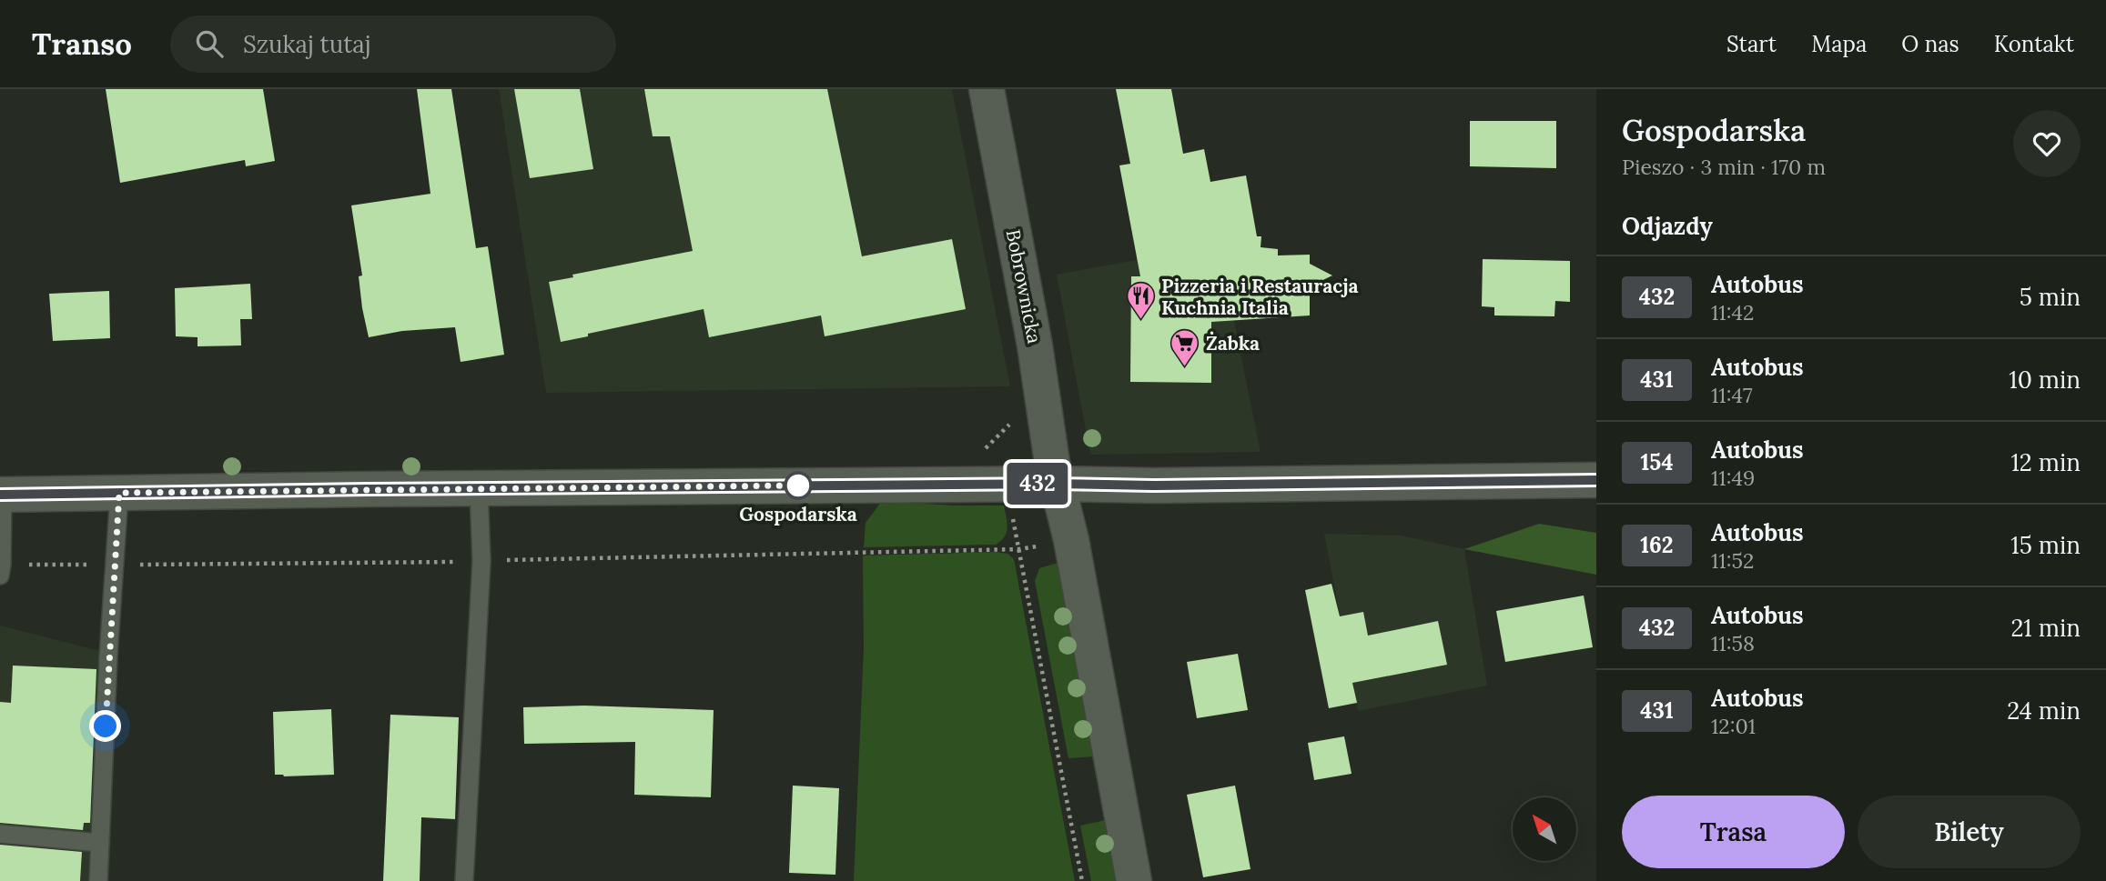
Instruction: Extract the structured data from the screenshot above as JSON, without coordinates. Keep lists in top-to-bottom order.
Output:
{
  "streets": {
    "street": ["Bobrownicka"]
  },
  "places": {
    "restaurant": ["Pizzeria i Restauracja Kuchnia Italia"],
    "supermarket": ["Żabka"],
    "other": ["Gospodarska"]
  },
  "lines": ["bus line 432"],
  "north": "top left",
  "page": {
    "header": "Transo",
    "search": "Szukaj tutaj",
    "nav": [
      "Start",
      "Mapa",
      "O nas",
      "Kontakt"
    ],
    "on_map": "432",
    "heading": [
      ["Gospodarska", "Pieszo · 3 min · 170 m"],
      "Odjazdy"
    ],
    "list": [
      {
        "mark": "432",
        "name": "Autobus",
        "note": "11:42",
        "value": "5 min"
      },
      {
        "mark": "431",
        "name": "Autobus",
        "note": "11:47",
        "value": "10 min"
      },
      {
        "mark": "154",
        "name": "Autobus",
        "note": "11:49",
        "value": "12 min"
      },
      {
        "mark": "162",
        "name": "Autobus",
        "note": "11:52",
        "value": "15 min"
      },
      {
        "mark": "432",
        "name": "Autobus",
        "note": "11:58",
        "value": "21 min"
      },
      {
        "mark": "431",
        "name": "Autobus",
        "note": "12:01",
        "value": "24 min"
      }
    ],
    "buttons": ["Trasa", "Bilety"]
  }
}
